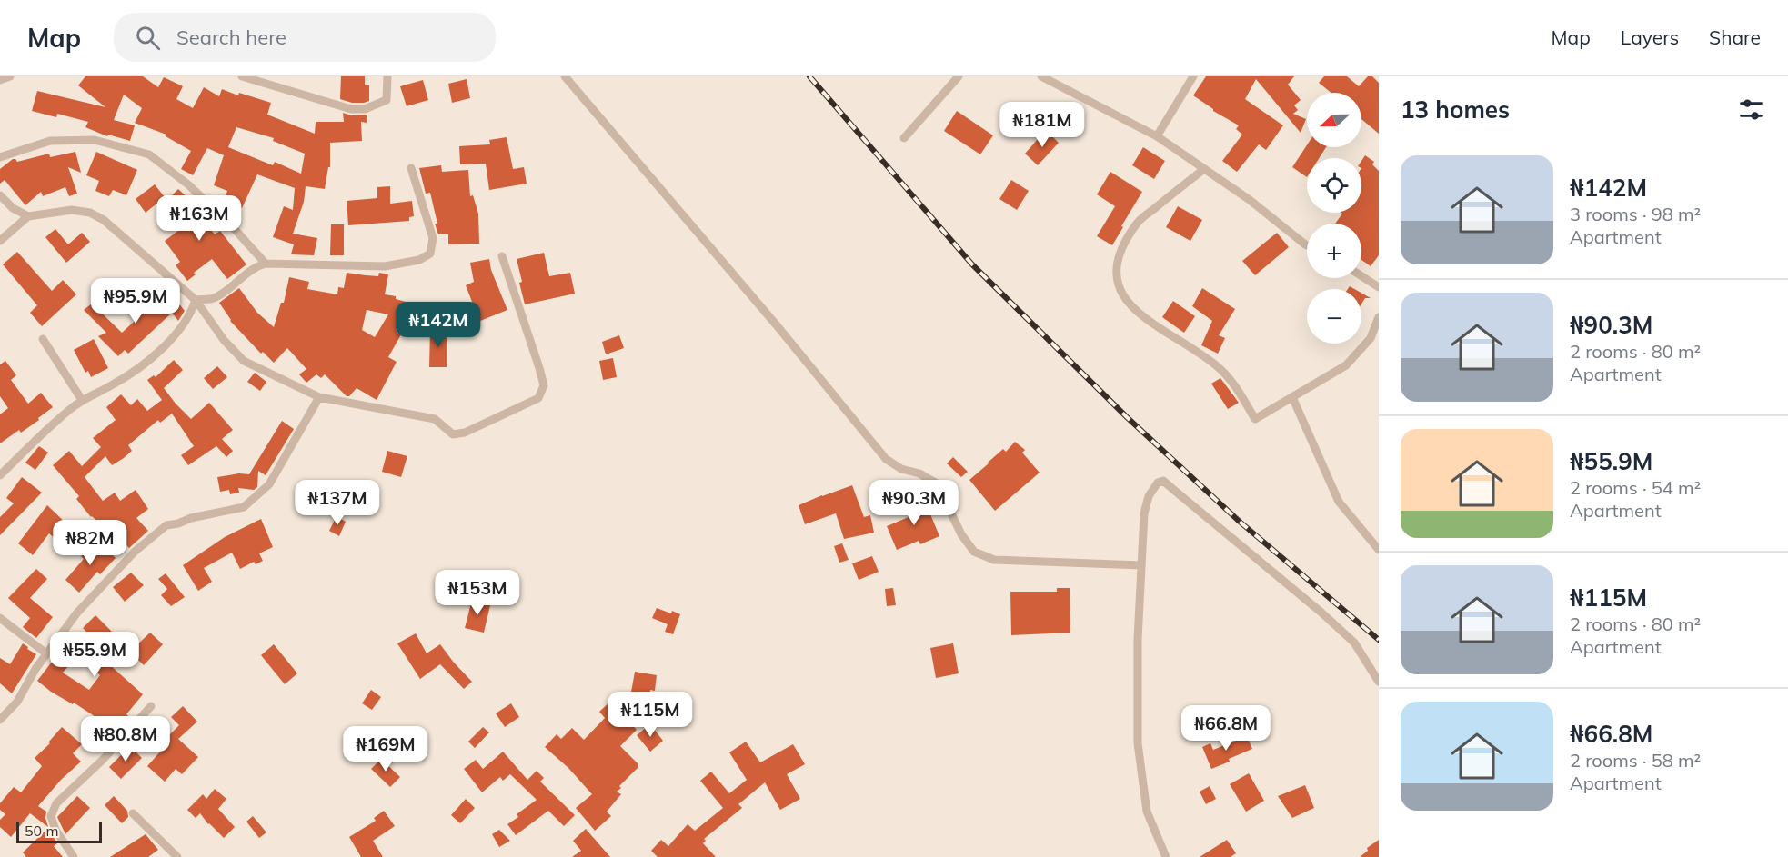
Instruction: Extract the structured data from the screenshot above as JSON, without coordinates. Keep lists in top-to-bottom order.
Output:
{
  "scale_bar": "50 m",
  "north": "left",
  "page": {
    "header": "Map",
    "search": "Search here",
    "nav": ["Map", "Layers", "Share"],
    "heading": "13 homes",
    "map_buttons": ["+", "−"],
    "price": [
      "₦181M",
      "₦163M",
      "₦95.9M",
      "₦142M",
      "₦137M",
      "₦90.3M",
      "₦82M",
      "₦153M",
      "₦55.9M",
      "₦115M",
      "₦66.8M",
      "₦80.8M",
      "₦169M"
    ],
    "list": [
      {
        "name": "₦142M",
        "note": "3 rooms · 98 m² · Apartment"
      },
      {
        "name": "₦90.3M",
        "note": "2 rooms · 80 m² · Apartment"
      },
      {
        "name": "₦55.9M",
        "note": "2 rooms · 54 m² · Apartment"
      },
      {
        "name": "₦115M",
        "note": "2 rooms · 80 m² · Apartment"
      },
      {
        "name": "₦66.8M",
        "note": "2 rooms · 58 m² · Apartment"
      }
    ],
    "scale": "50 m"
  }
}
